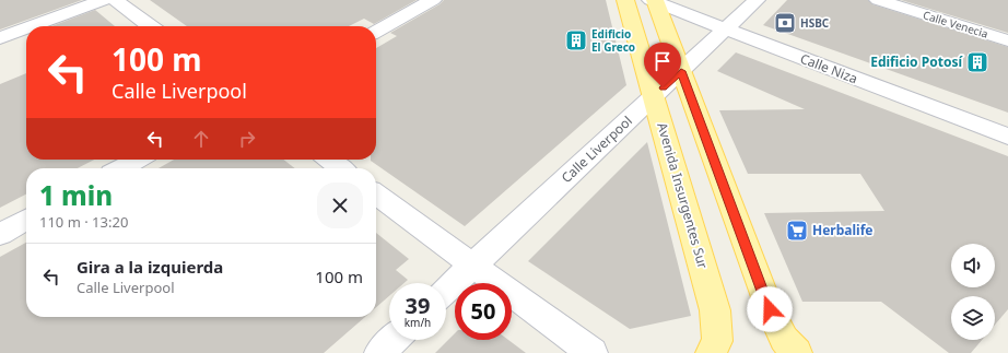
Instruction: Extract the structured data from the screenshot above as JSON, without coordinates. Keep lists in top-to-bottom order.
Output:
{
  "streets": {
    "main road": ["Avenida Insurgentes Sur"],
    "street": ["Calle Venecia", "Calle Niza", "Calle Liverpool"]
  },
  "crossings": [
    ["Calle Niza", "Calle Liverpool"],
    ["Calle Liverpool", "Avenida Insurgentes Sur"]
  ],
  "places": {
    "bank": ["HSBC"],
    "building": ["Edificio El Greco", "Edificio Potosí"],
    "supermarket": ["Herbalife"]
  },
  "page": {
    "turn": ["100 m", "Calle Liverpool"],
    "heading": ["1 min", "110 m · 13:20"],
    "list": [
      {
        "name": "Gira a la izquierda",
        "note": "Calle Liverpool",
        "value": "100 m"
      }
    ],
    "speed": "39 km/h",
    "limit": "50"
  }
}
